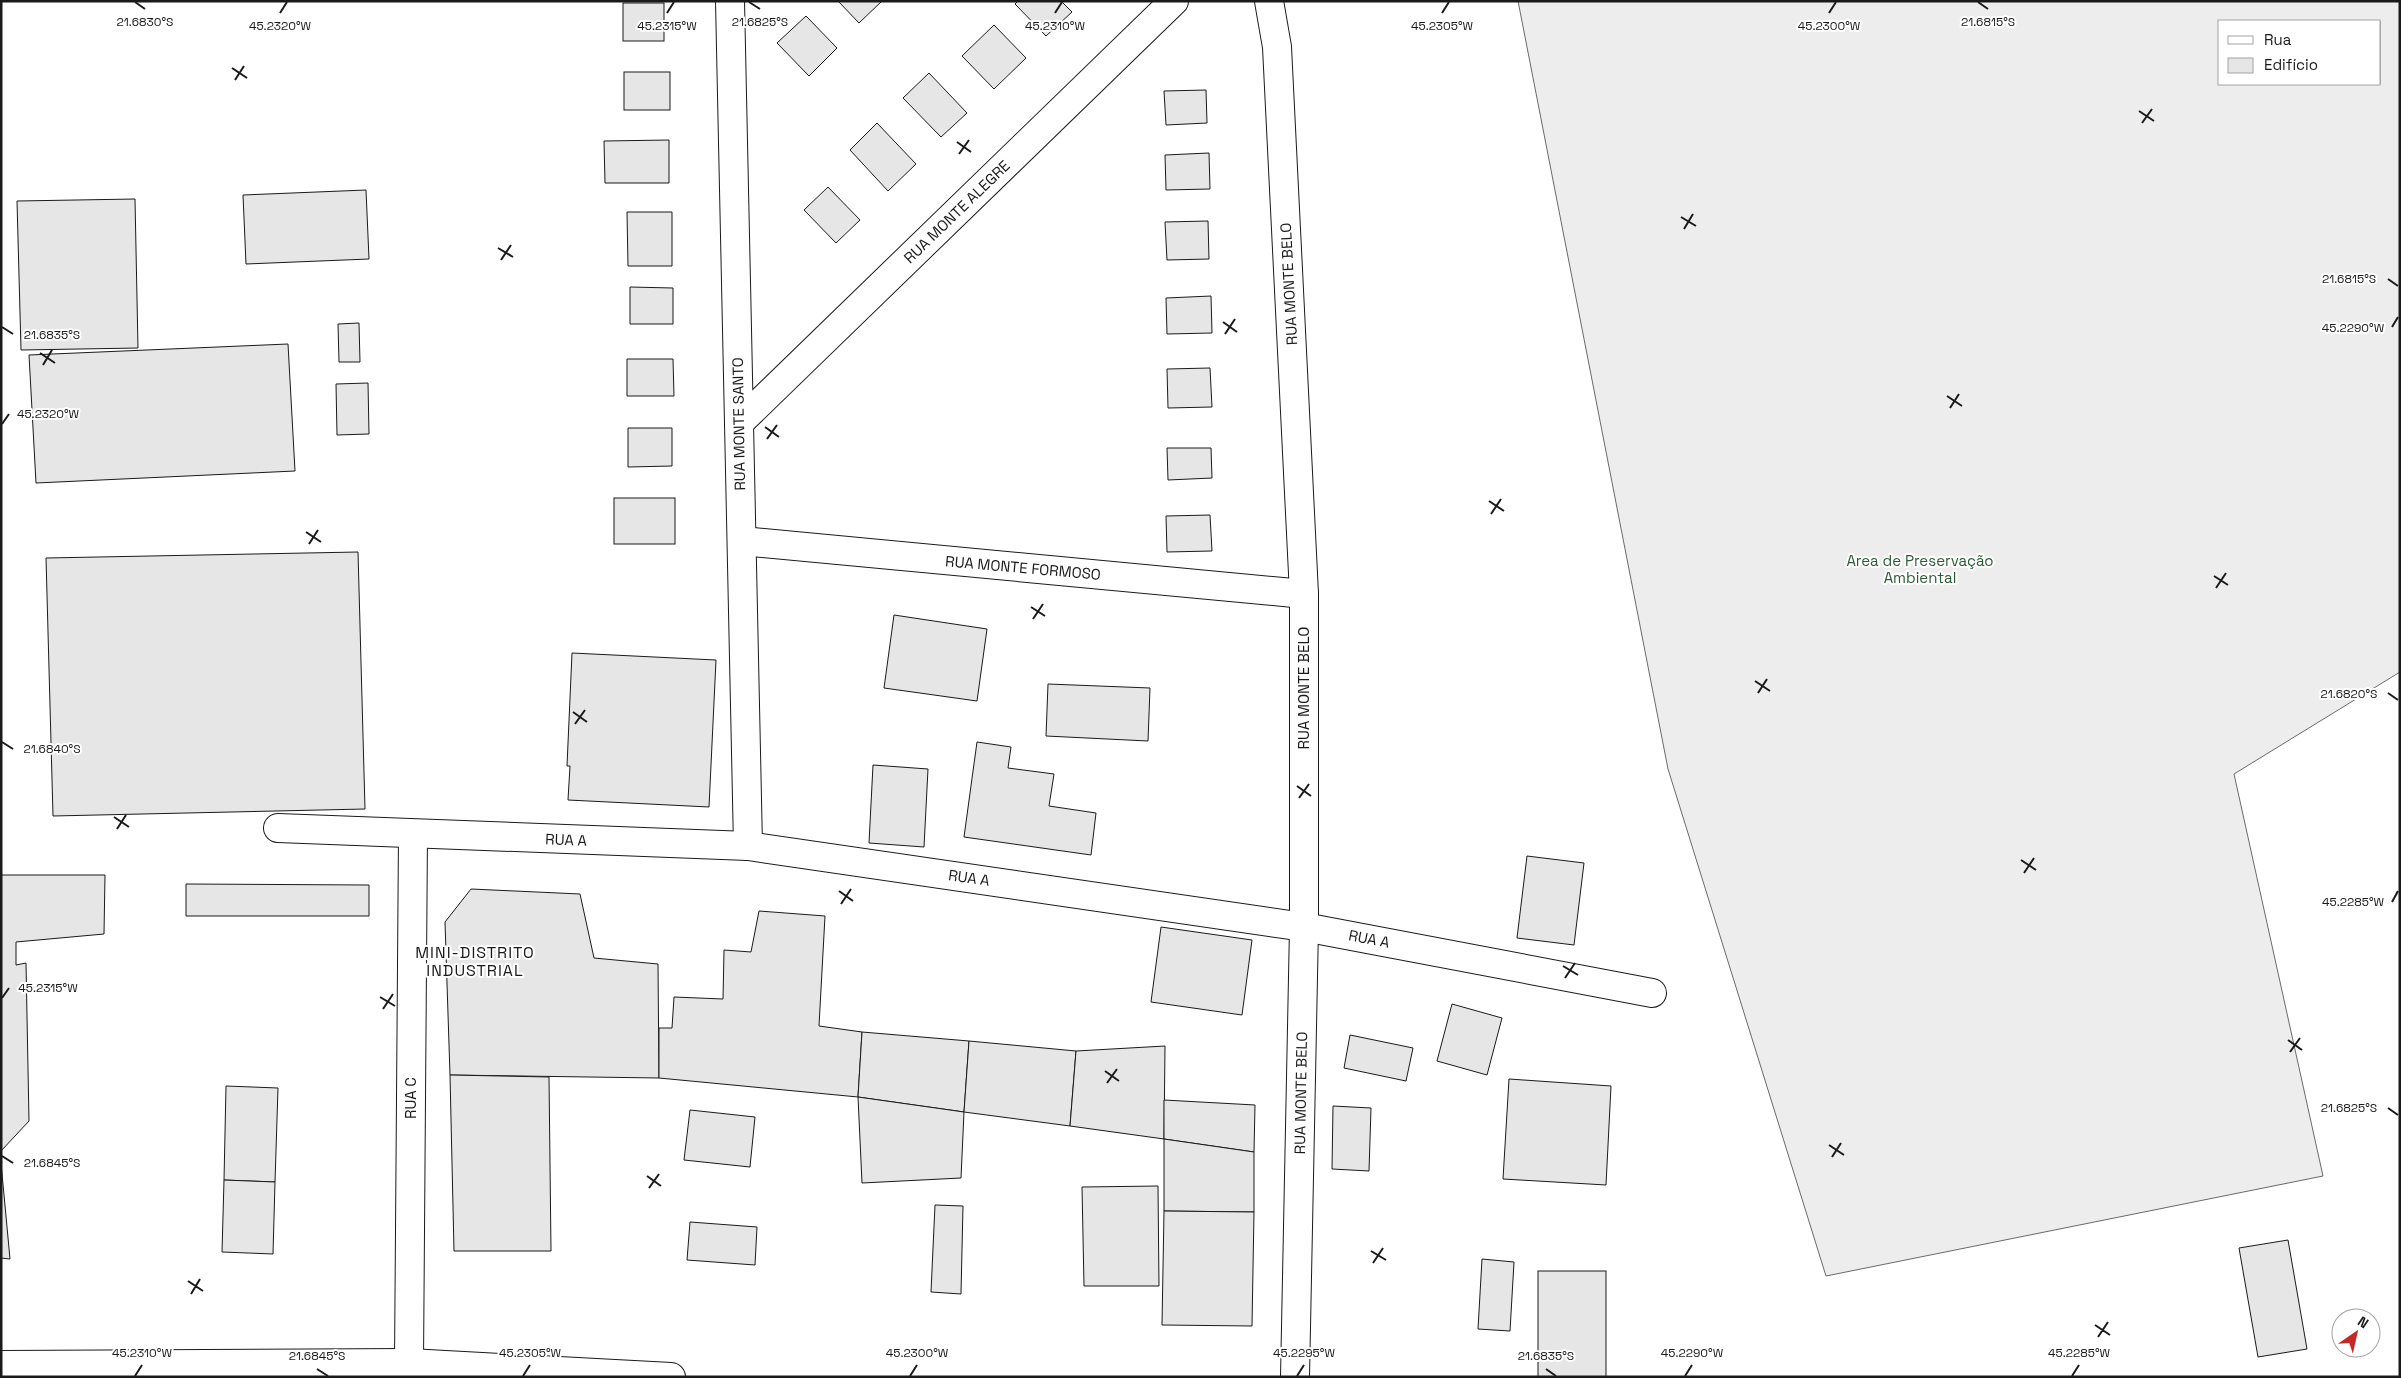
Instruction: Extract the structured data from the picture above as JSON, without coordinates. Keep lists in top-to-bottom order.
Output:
{
  "streets": {
    "street": [
      "RUA MONTE ALEGRE",
      "RUA MONTE BELO",
      "RUA MONTE SANTO",
      "RUA MONTE FORMOSO",
      "RUA A",
      "RUA C"
    ]
  },
  "crossings": [
    ["RUA MONTE ALEGRE", "RUA MONTE SANTO"],
    ["RUA MONTE BELO", "RUA MONTE FORMOSO"],
    ["RUA MONTE BELO", "RUA A"],
    ["RUA MONTE SANTO", "RUA MONTE FORMOSO"],
    ["RUA MONTE SANTO", "RUA A"],
    ["RUA A", "RUA C"]
  ],
  "districts": ["MINI-DISTRITO INDUSTRIAL"],
  "parks": ["Area de Preservação Ambiental"],
  "legend": ["Rua", "Edifício"],
  "north": "top right",
  "coordinates": [
    "21.6830°S",
    "21.6825°S",
    "21.6815°S",
    "45.2320°W",
    "45.2315°W",
    "45.2310°W",
    "45.2305°W",
    "45.2300°W",
    "45.2290°W",
    "21.6835°S",
    "21.6820°S",
    "21.6840°S",
    "45.2285°W",
    "21.6845°S",
    "45.2295°W"
  ]
}
